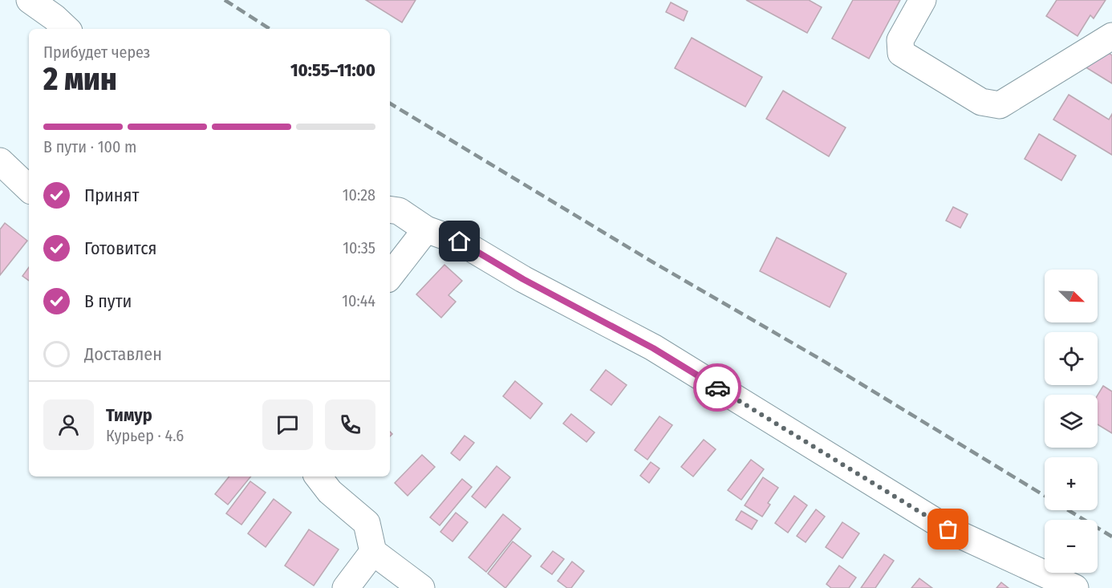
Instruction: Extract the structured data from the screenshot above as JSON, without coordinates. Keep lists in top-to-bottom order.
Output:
{
  "north": "bottom right",
  "page": {
    "heading": ["2 мин", "Прибудет через", "10:55–11:00"],
    "panel": ["Тимур", "Курьер · 4.6"],
    "bar": "В пути · 100 m",
    "list": [
      ["Принят", "10:28"],
      ["Готовится", "10:35"],
      ["В пути", "10:44"],
      "Доставлен"
    ],
    "map_buttons": ["+", "−"]
  }
}
